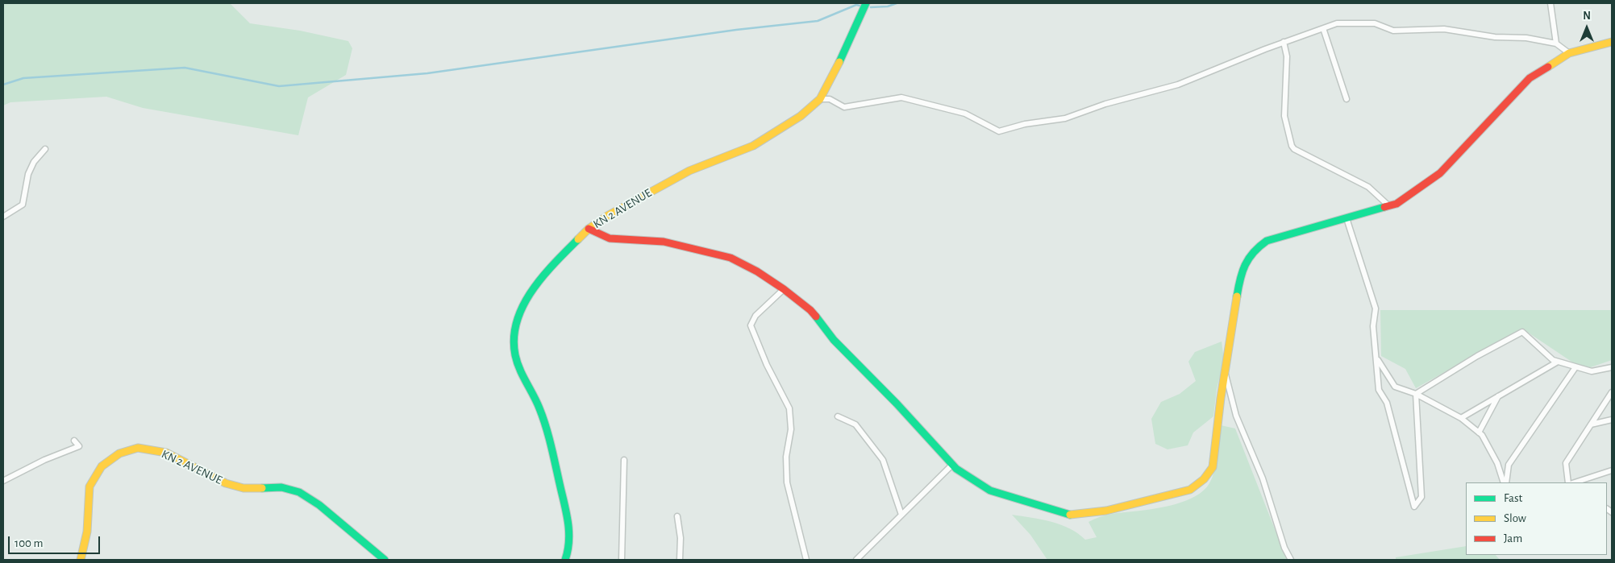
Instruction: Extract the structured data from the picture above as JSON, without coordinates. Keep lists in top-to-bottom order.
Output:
{
  "streets": {
    "street": ["KN 2 AVENUE"]
  },
  "legend": ["Fast", "Slow", "Jam"],
  "scale_bar": "100 m",
  "north": "top"
}
